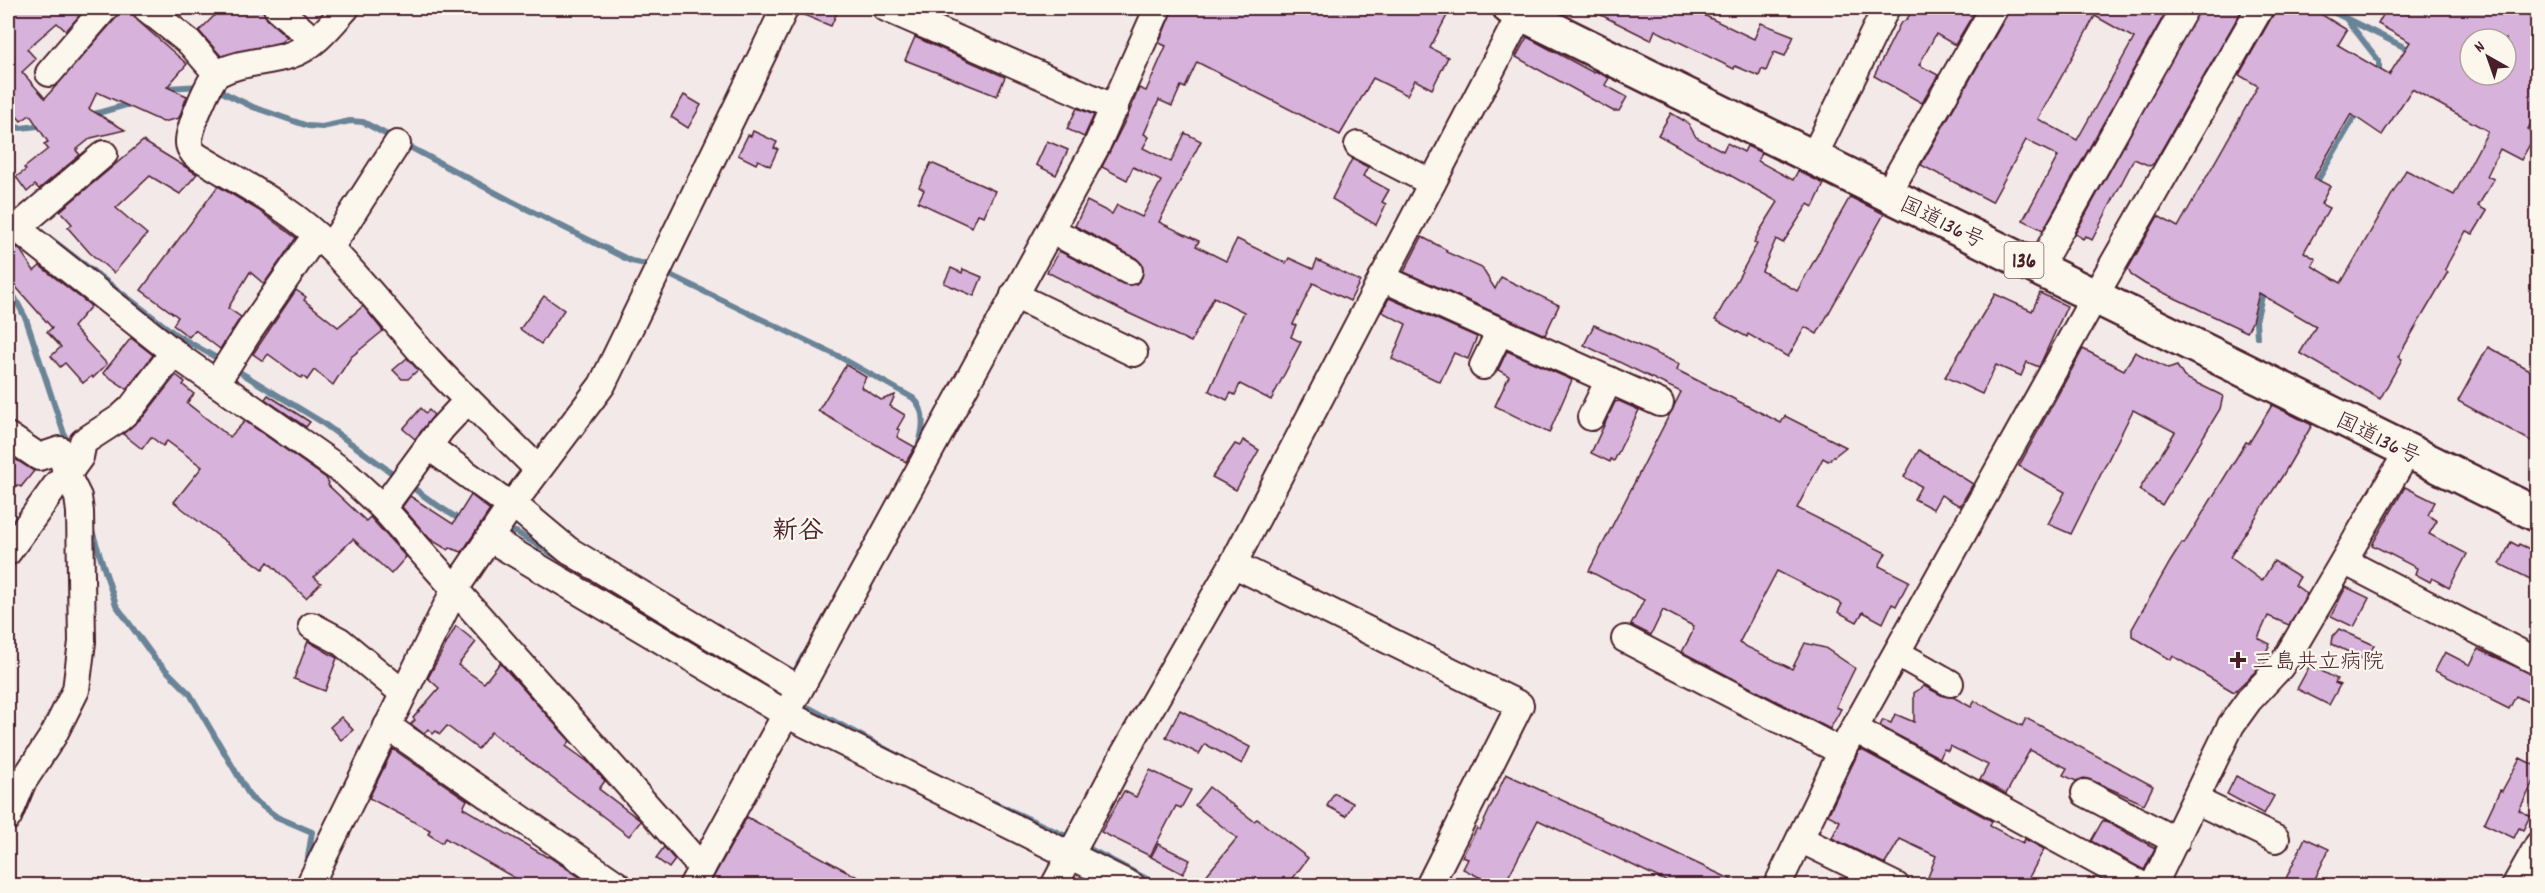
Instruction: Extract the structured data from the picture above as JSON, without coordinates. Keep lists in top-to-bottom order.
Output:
{
  "streets": {
    "highway": ["国道136号", "136"]
  },
  "districts": ["新谷"],
  "places": {
    "health": ["三島共立病院"]
  },
  "north": "top left"
}
